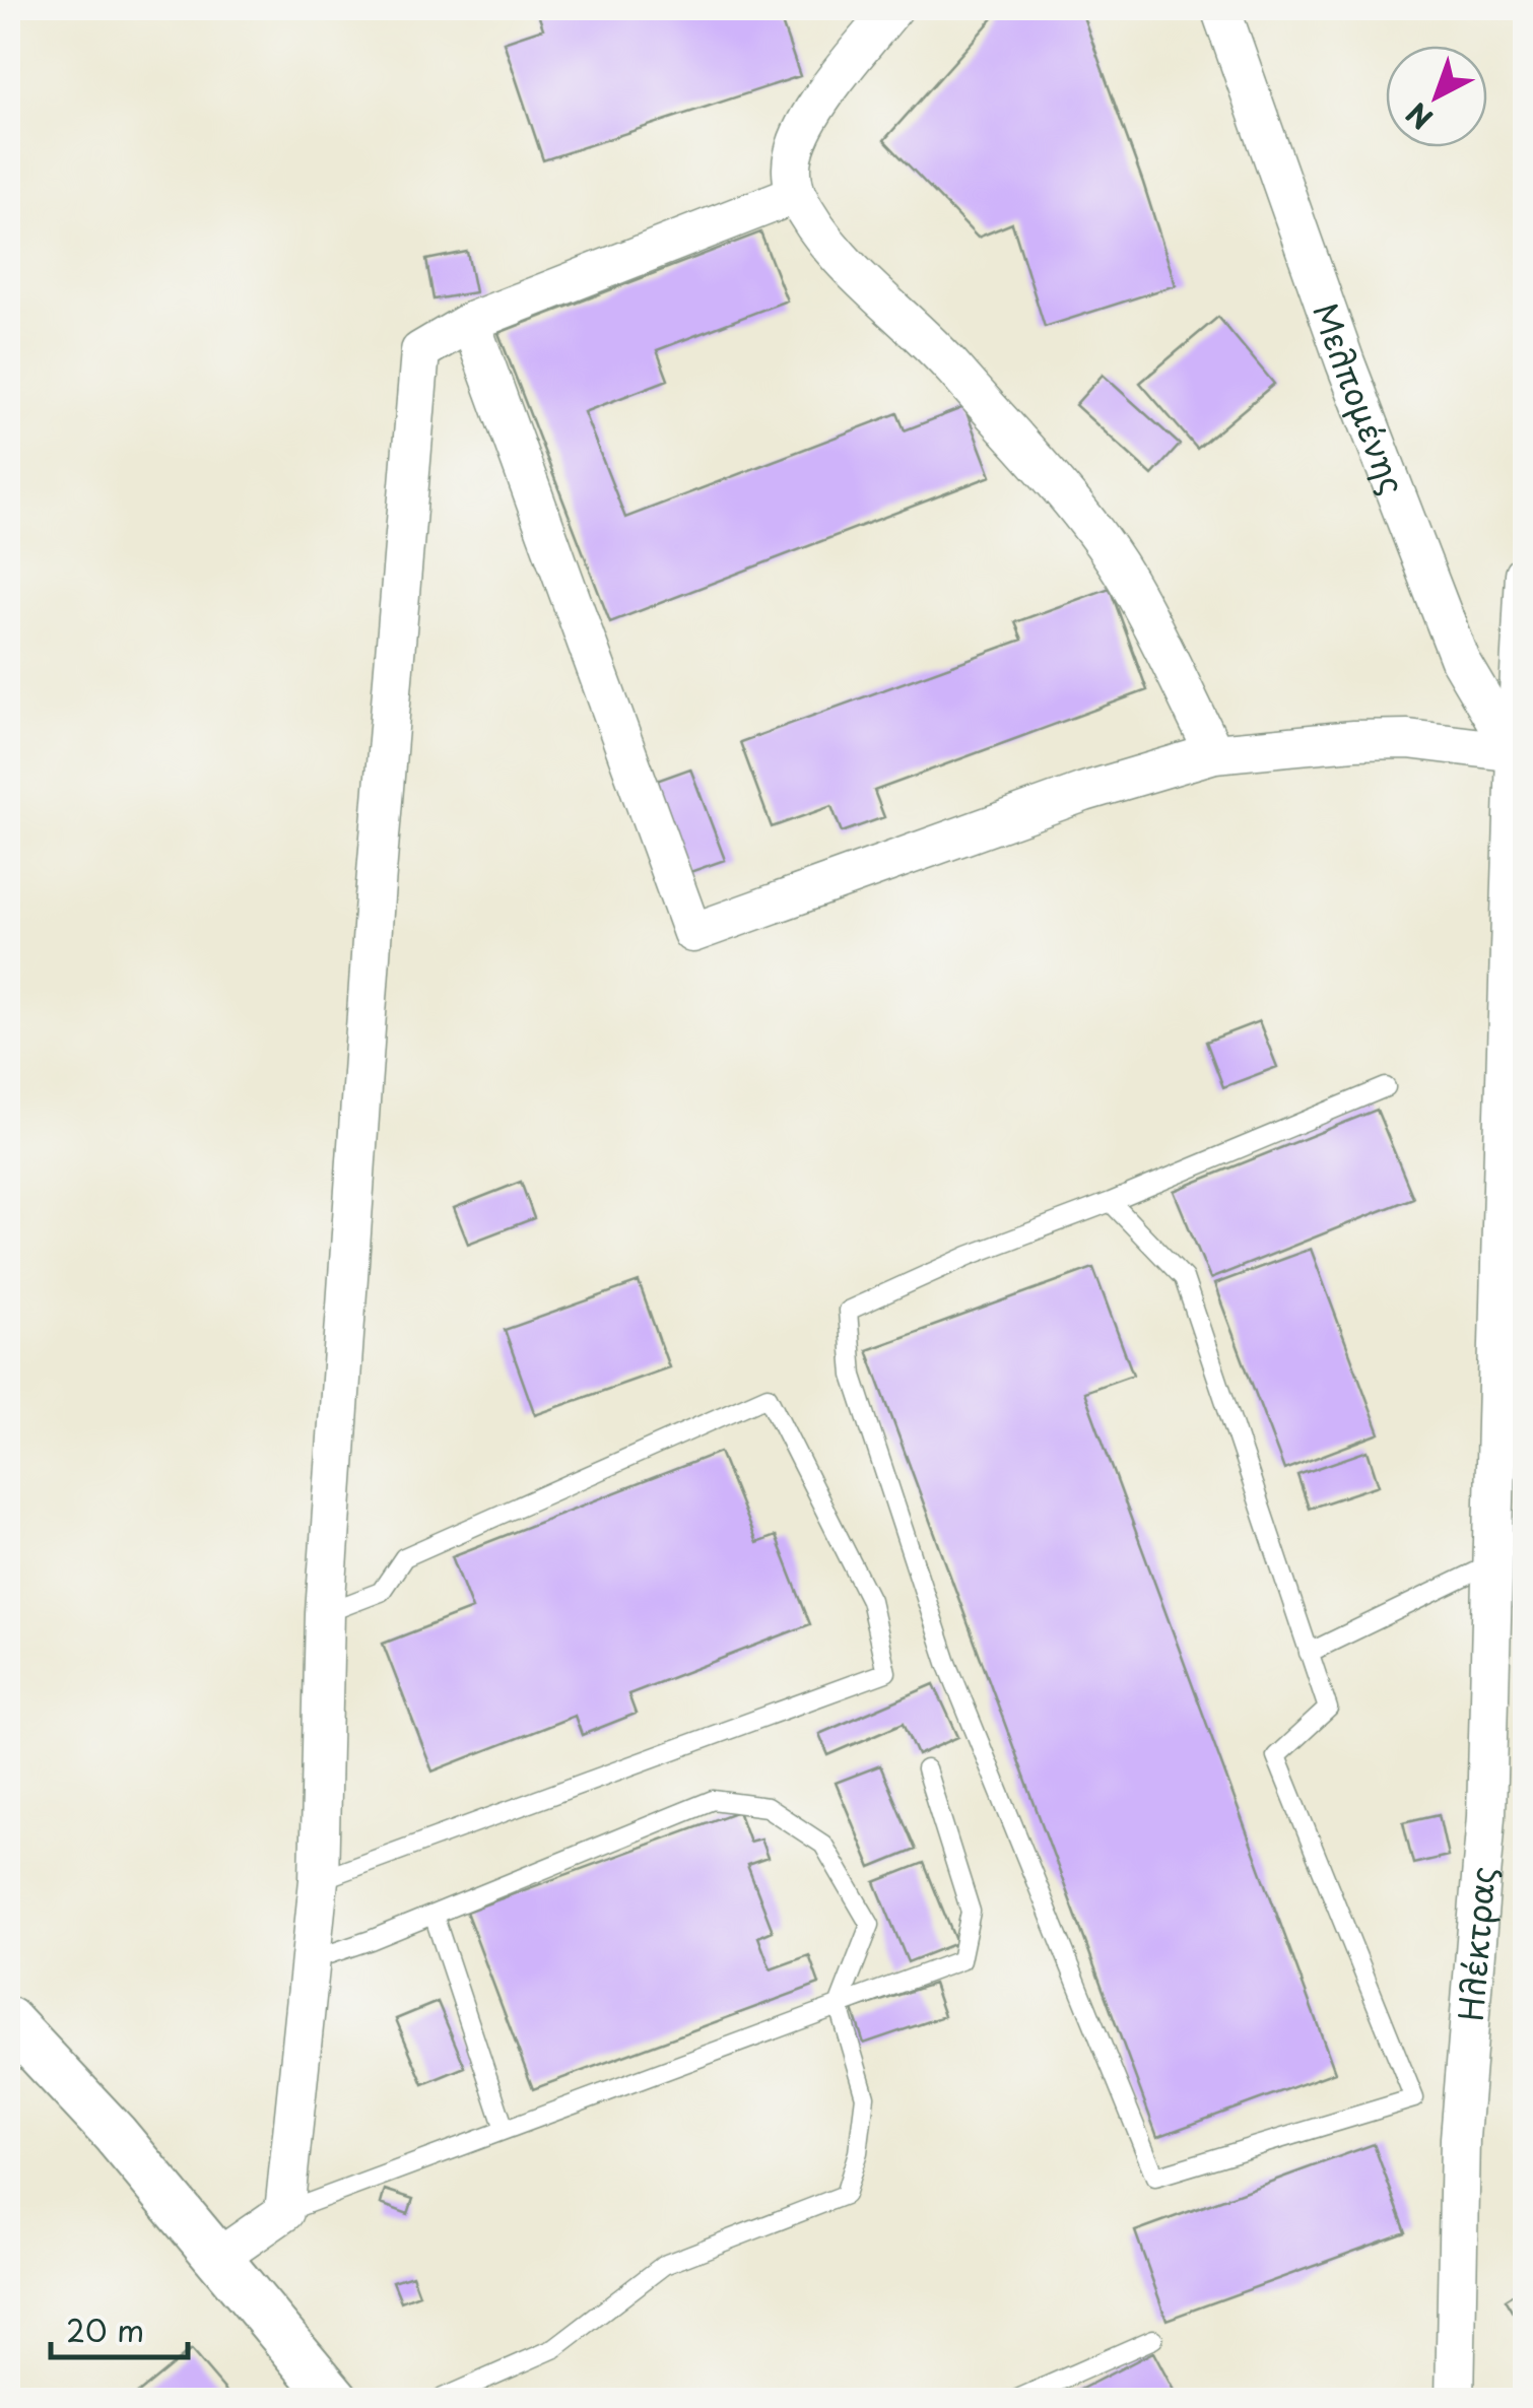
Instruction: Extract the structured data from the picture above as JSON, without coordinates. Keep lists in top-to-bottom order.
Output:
{
  "streets": {
    "street": ["Μελπομένης", "Ηλέκτρας"]
  },
  "crossings": [
    ["Μελπομένης", "Ηλέκτρας"]
  ],
  "scale_bar": "20 m",
  "north": "bottom left"
}
